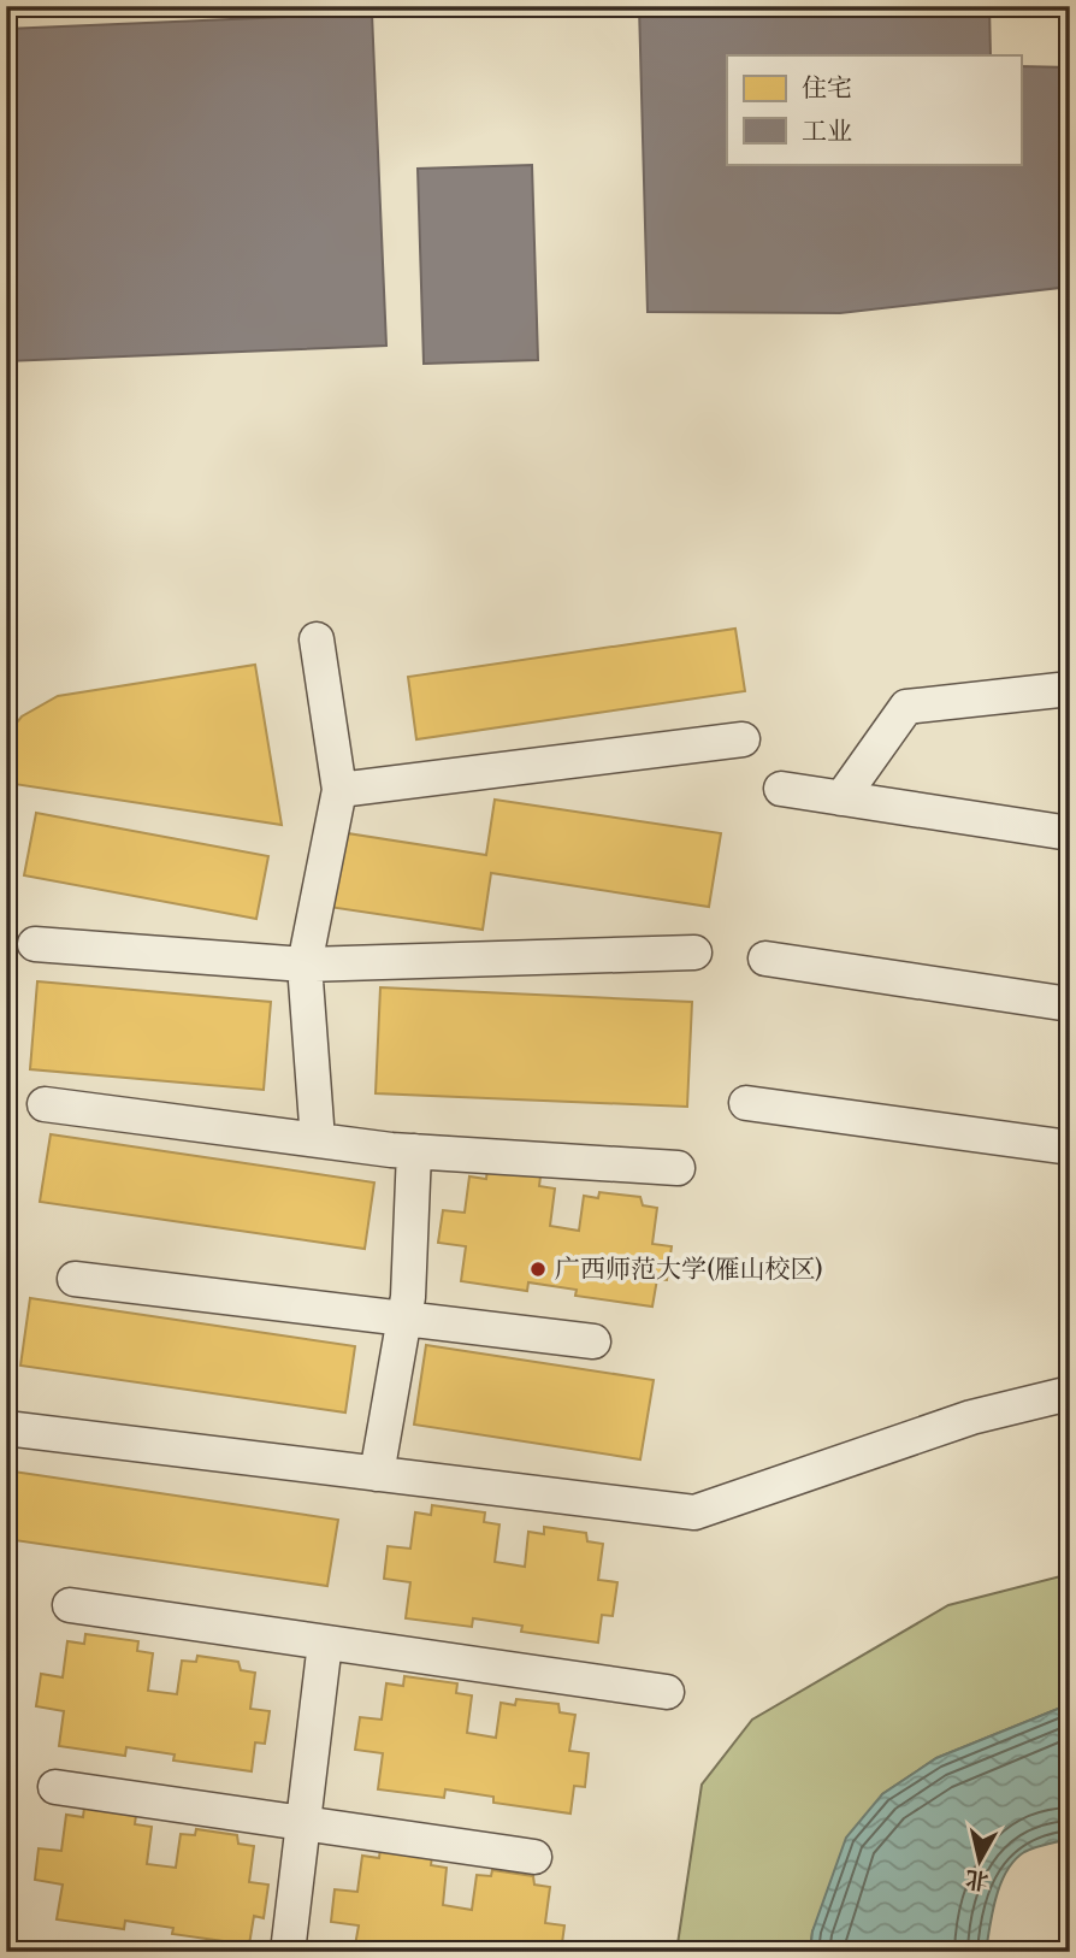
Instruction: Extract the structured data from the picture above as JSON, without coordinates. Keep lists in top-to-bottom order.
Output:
{
  "places": ["广西师范大学(雁山校区)"],
  "legend": ["住宅", "工业"],
  "north": "bottom"
}
